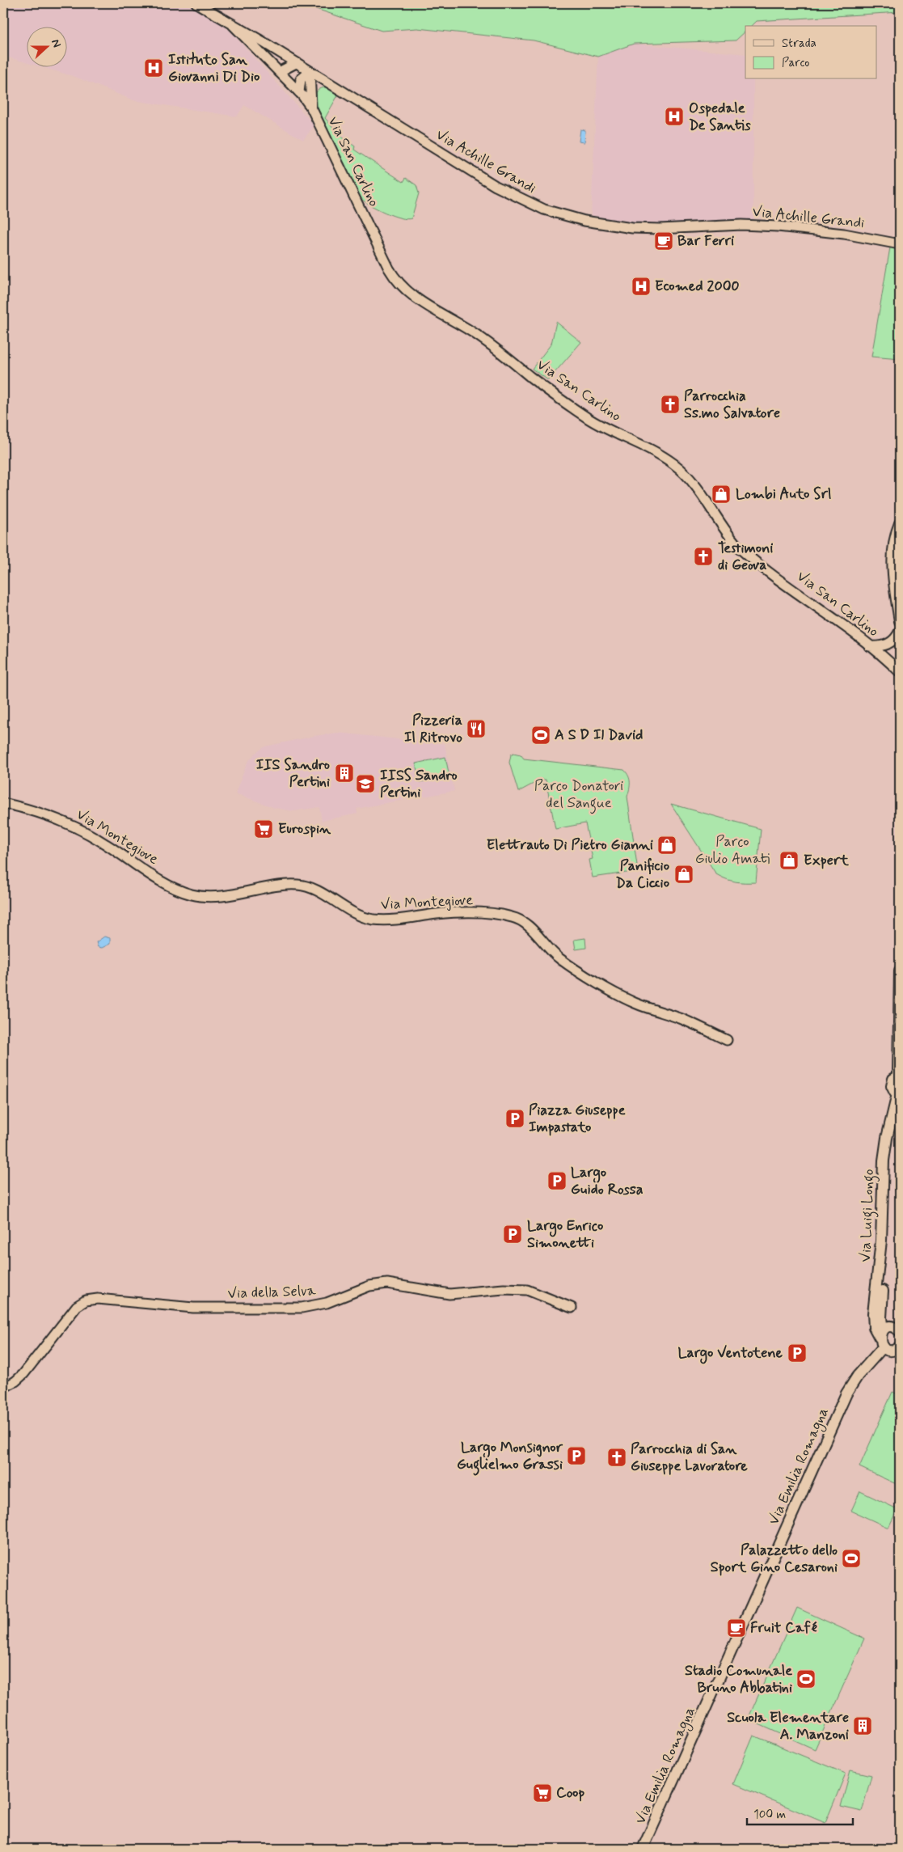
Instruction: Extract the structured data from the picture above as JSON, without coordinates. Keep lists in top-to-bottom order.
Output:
{
  "streets": {
    "main road": ["Via Luigi Longo", "Via Emilia Romagna"],
    "street": [
      "Via San Carlino",
      "Via Achille Grandi",
      "Via Montegiove",
      "Via della Selva"
    ]
  },
  "crossings": [
    ["Via San Carlino", "Via Achille Grandi"],
    ["Via Luigi Longo", "Via Emilia Romagna"]
  ],
  "parks": ["Parco Donatori del Sangue", "Parco Giulio Amati"],
  "places": {
    "hospital": ["Istituto San Giovanni Di Dio", "Ospedale De Santis", "Ecomed 2000"],
    "cafe": ["Bar Ferri", "Fruit Café"],
    "church": ["Parrocchia Ss.mo Salvatore", "Testimoni di Geova", "Parrocchia di San Giuseppe Lavoratore"],
    "shop": [
      "Lombi Auto Srl",
      "Elettrauto Di Pietro Gianni",
      "Expert",
      "Panificio Da Ciccio"
    ],
    "restaurant": ["Pizzeria Il Ritrovo"],
    "sports": ["A S D Il David", "Palazzetto dello Sport Gino Cesaroni", "Stadio Comunale Bruno Abbatini"],
    "building": ["IIS Sandro Pertini", "Scuola Elementare A. Manzoni"],
    "school or university": ["IISS Sandro Pertini"],
    "supermarket": ["Eurospin", "Coop"],
    "parking": [
      "Piazza Giuseppe Impastato",
      "Largo Guido Rossa",
      "Largo Enrico Simonetti",
      "Largo Ventotene",
      "Largo Monsignor Guglielmo Grassi"
    ]
  },
  "legend": ["Strada", "Parco"],
  "scale_bar": "100 m",
  "north": "right"
}
